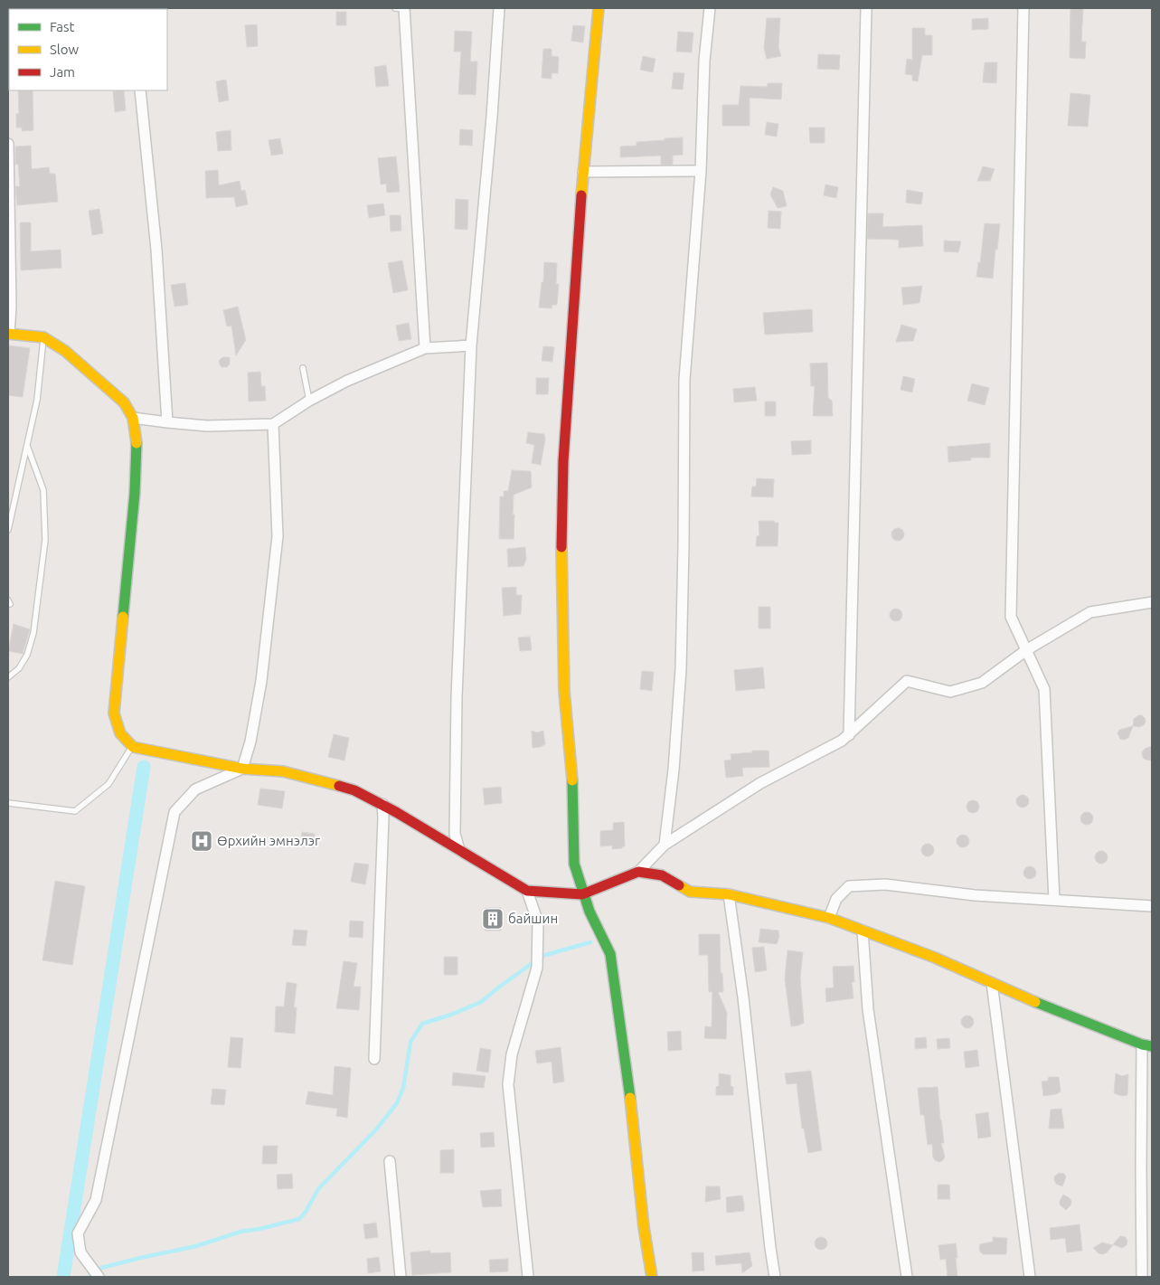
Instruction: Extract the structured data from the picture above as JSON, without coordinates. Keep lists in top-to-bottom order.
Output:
{
  "places": {
    "hospital": ["Өрхийн эмнэлэг"],
    "building": ["байшин"]
  },
  "legend": ["Fast", "Slow", "Jam"]
}
